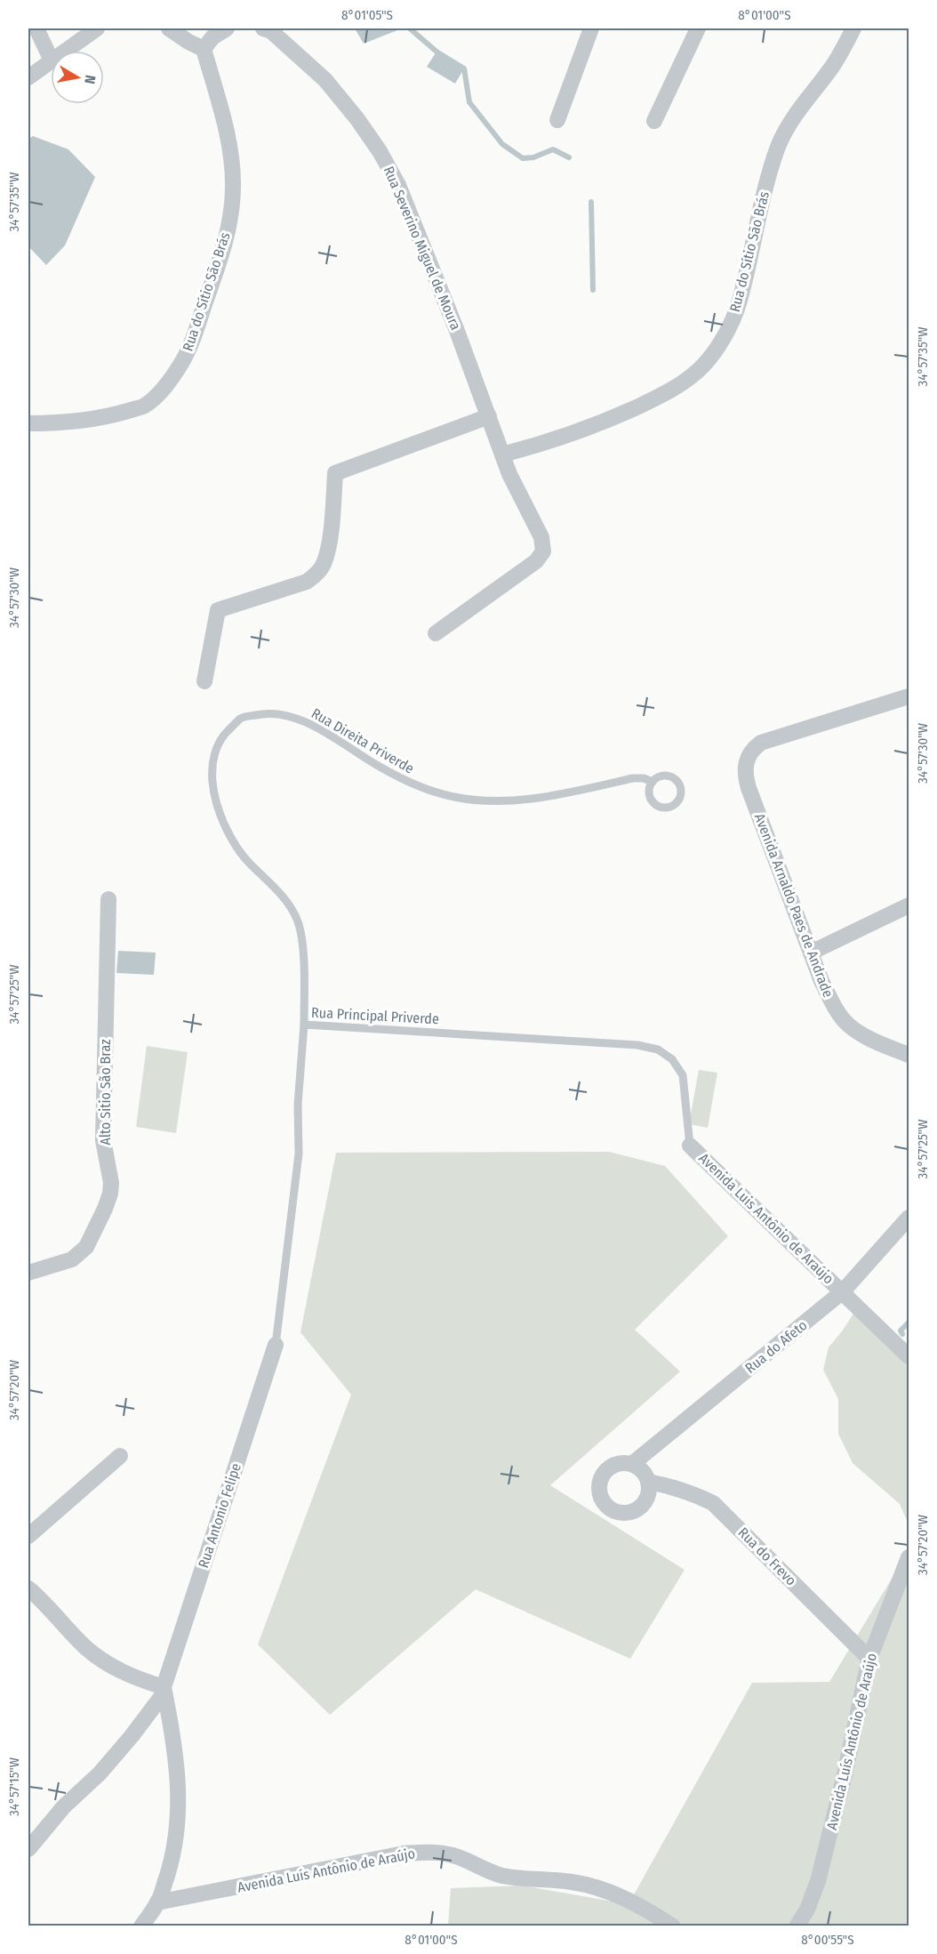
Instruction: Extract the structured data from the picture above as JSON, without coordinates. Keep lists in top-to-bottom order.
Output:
{
  "streets": {
    "street": [
      "Rua Severino Miguel de Moura",
      "Rua do Sítio São Brás",
      "Avenida Arnaldo Paes de Andrade",
      "Alto Sitio São Braz",
      "Avenida Luis Antônio de Araújo",
      "Rua do Afeto",
      "Rua Antonio Felipe",
      "Rua do Frevo",
      "Avenida Luís Antônio de Araújo"
    ],
    "lane": ["Rua Direita Priverde", "Rua Principal Priverde"]
  },
  "crossings": [
    ["Rua Severino Miguel de Moura", "Rua do Sítio São Brás"],
    ["Rua Direita Priverde", "Rua Principal Priverde"],
    ["Rua Principal Priverde", "Avenida Luis Antônio de Araújo"],
    ["Rua Principal Priverde", "Rua Antonio Felipe"],
    ["Avenida Luis Antônio de Araújo", "Rua do Afeto"],
    ["Rua do Afeto", "Rua do Frevo"],
    ["Rua do Frevo", "Avenida Luís Antônio de Araújo"]
  ],
  "north": "right",
  "coordinates": [
    "8°01'05\"S",
    "8°01'00\"S",
    "34°57'35\"W",
    "34°57'30\"W",
    "34°57'25\"W",
    "34°57'20\"W",
    "34°57'15\"W",
    "8°00'55\"S"
  ]
}
